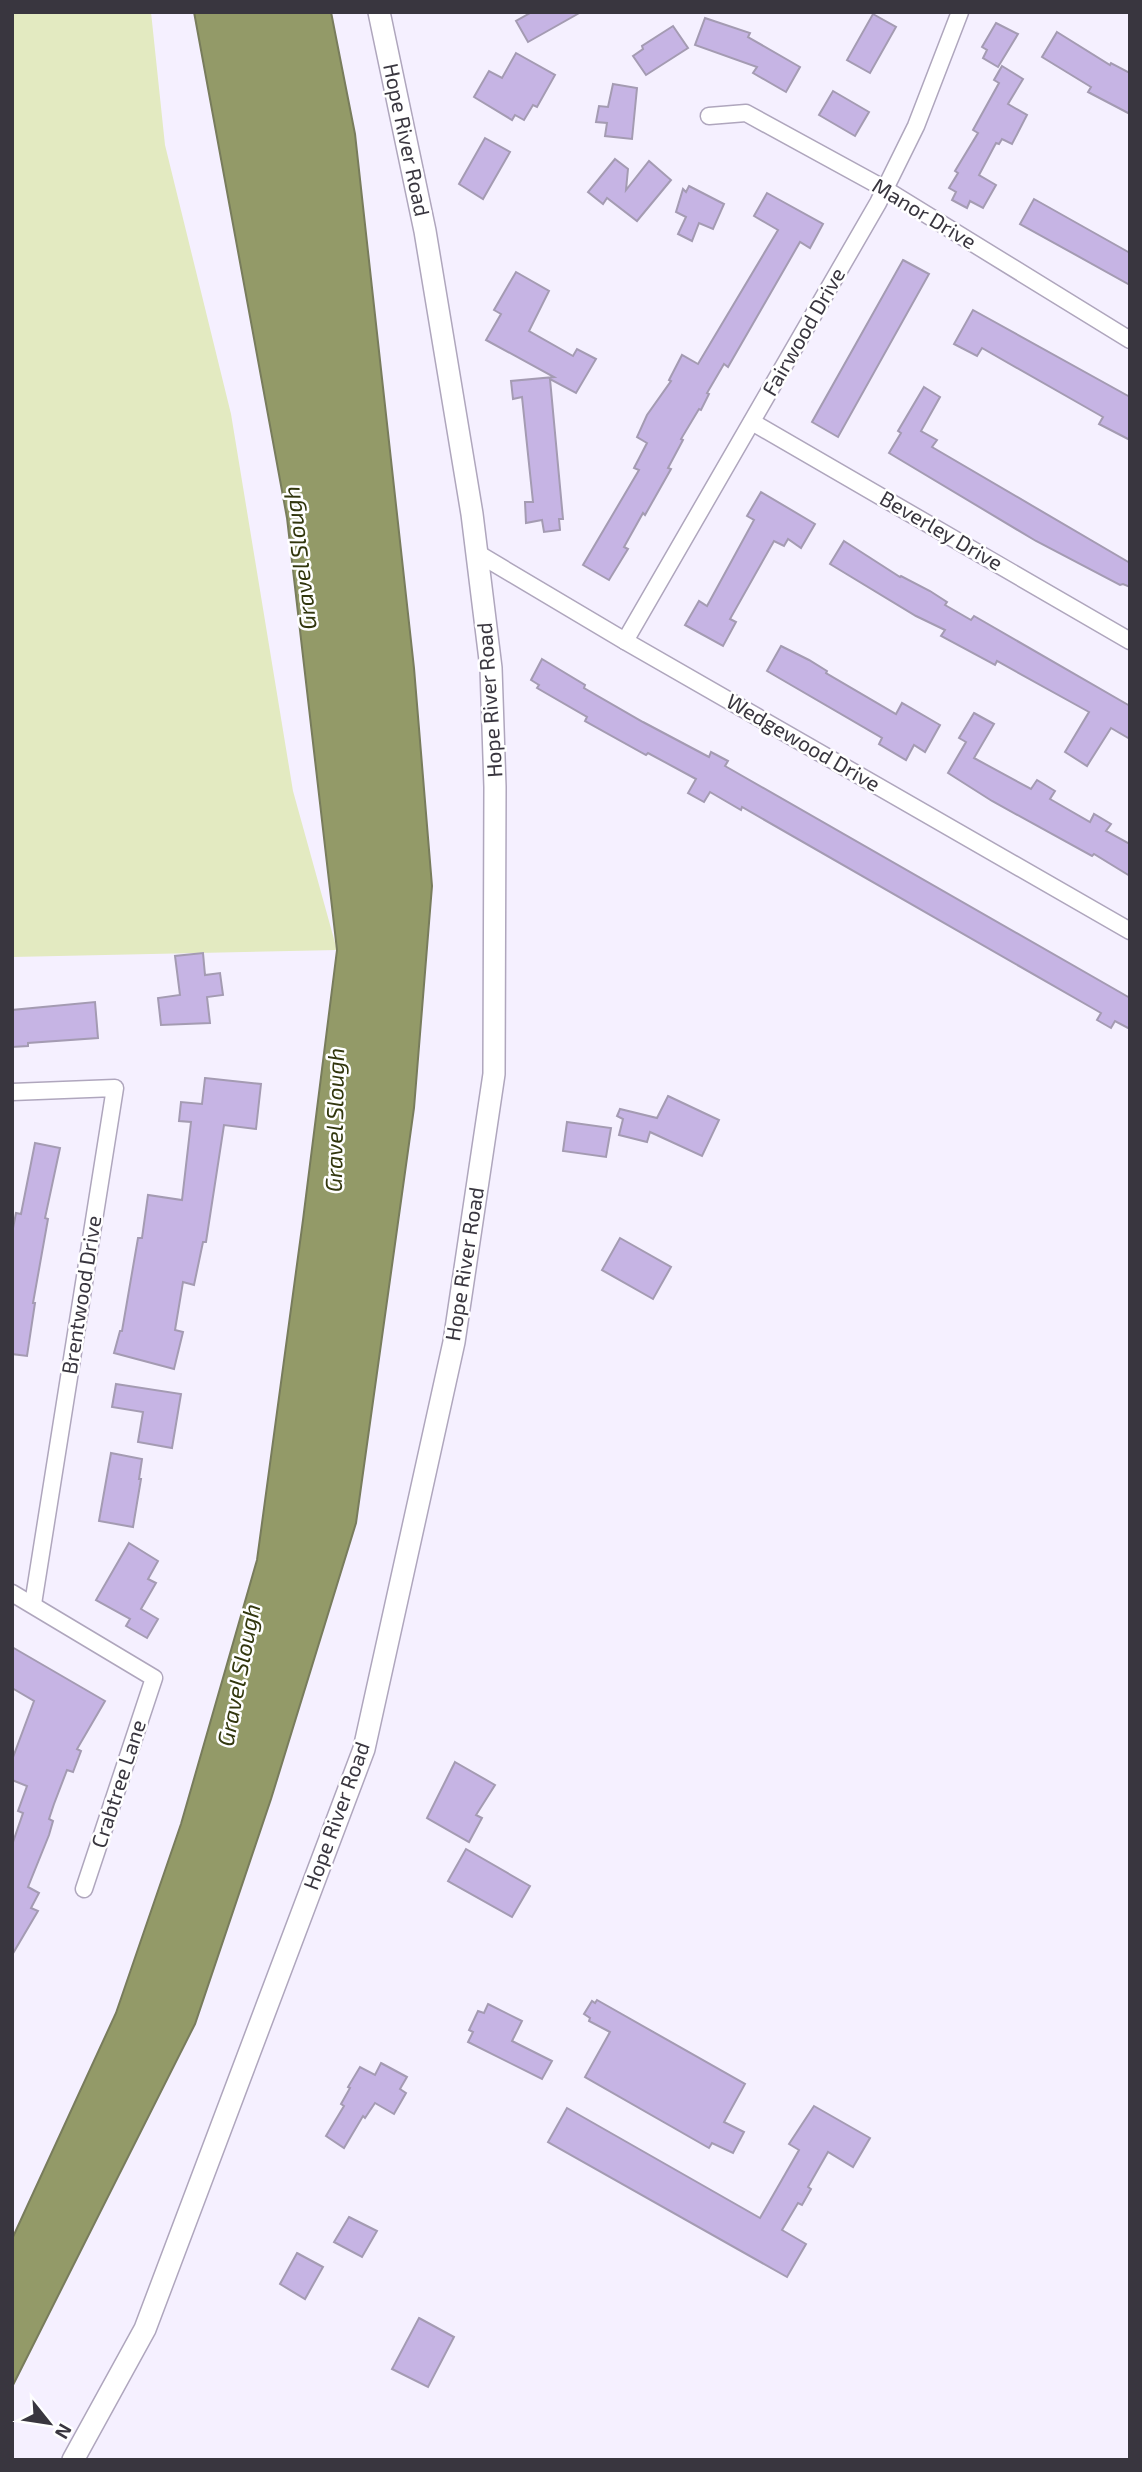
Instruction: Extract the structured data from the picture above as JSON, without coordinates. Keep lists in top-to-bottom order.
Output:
{
  "streets": {
    "street": [
      "Hope River Road",
      "Manor Drive",
      "Fairwood Drive",
      "Beverley Drive",
      "Wedgewood Drive",
      "Brentwood Drive",
      "Crabtree Lane"
    ]
  },
  "crossings": [
    ["Hope River Road", "Wedgewood Drive"],
    ["Manor Drive", "Fairwood Drive"],
    ["Fairwood Drive", "Beverley Drive"],
    ["Fairwood Drive", "Wedgewood Drive"],
    ["Brentwood Drive", "Crabtree Lane"]
  ],
  "water": ["Gravel Slough"],
  "north": "bottom right"
}
